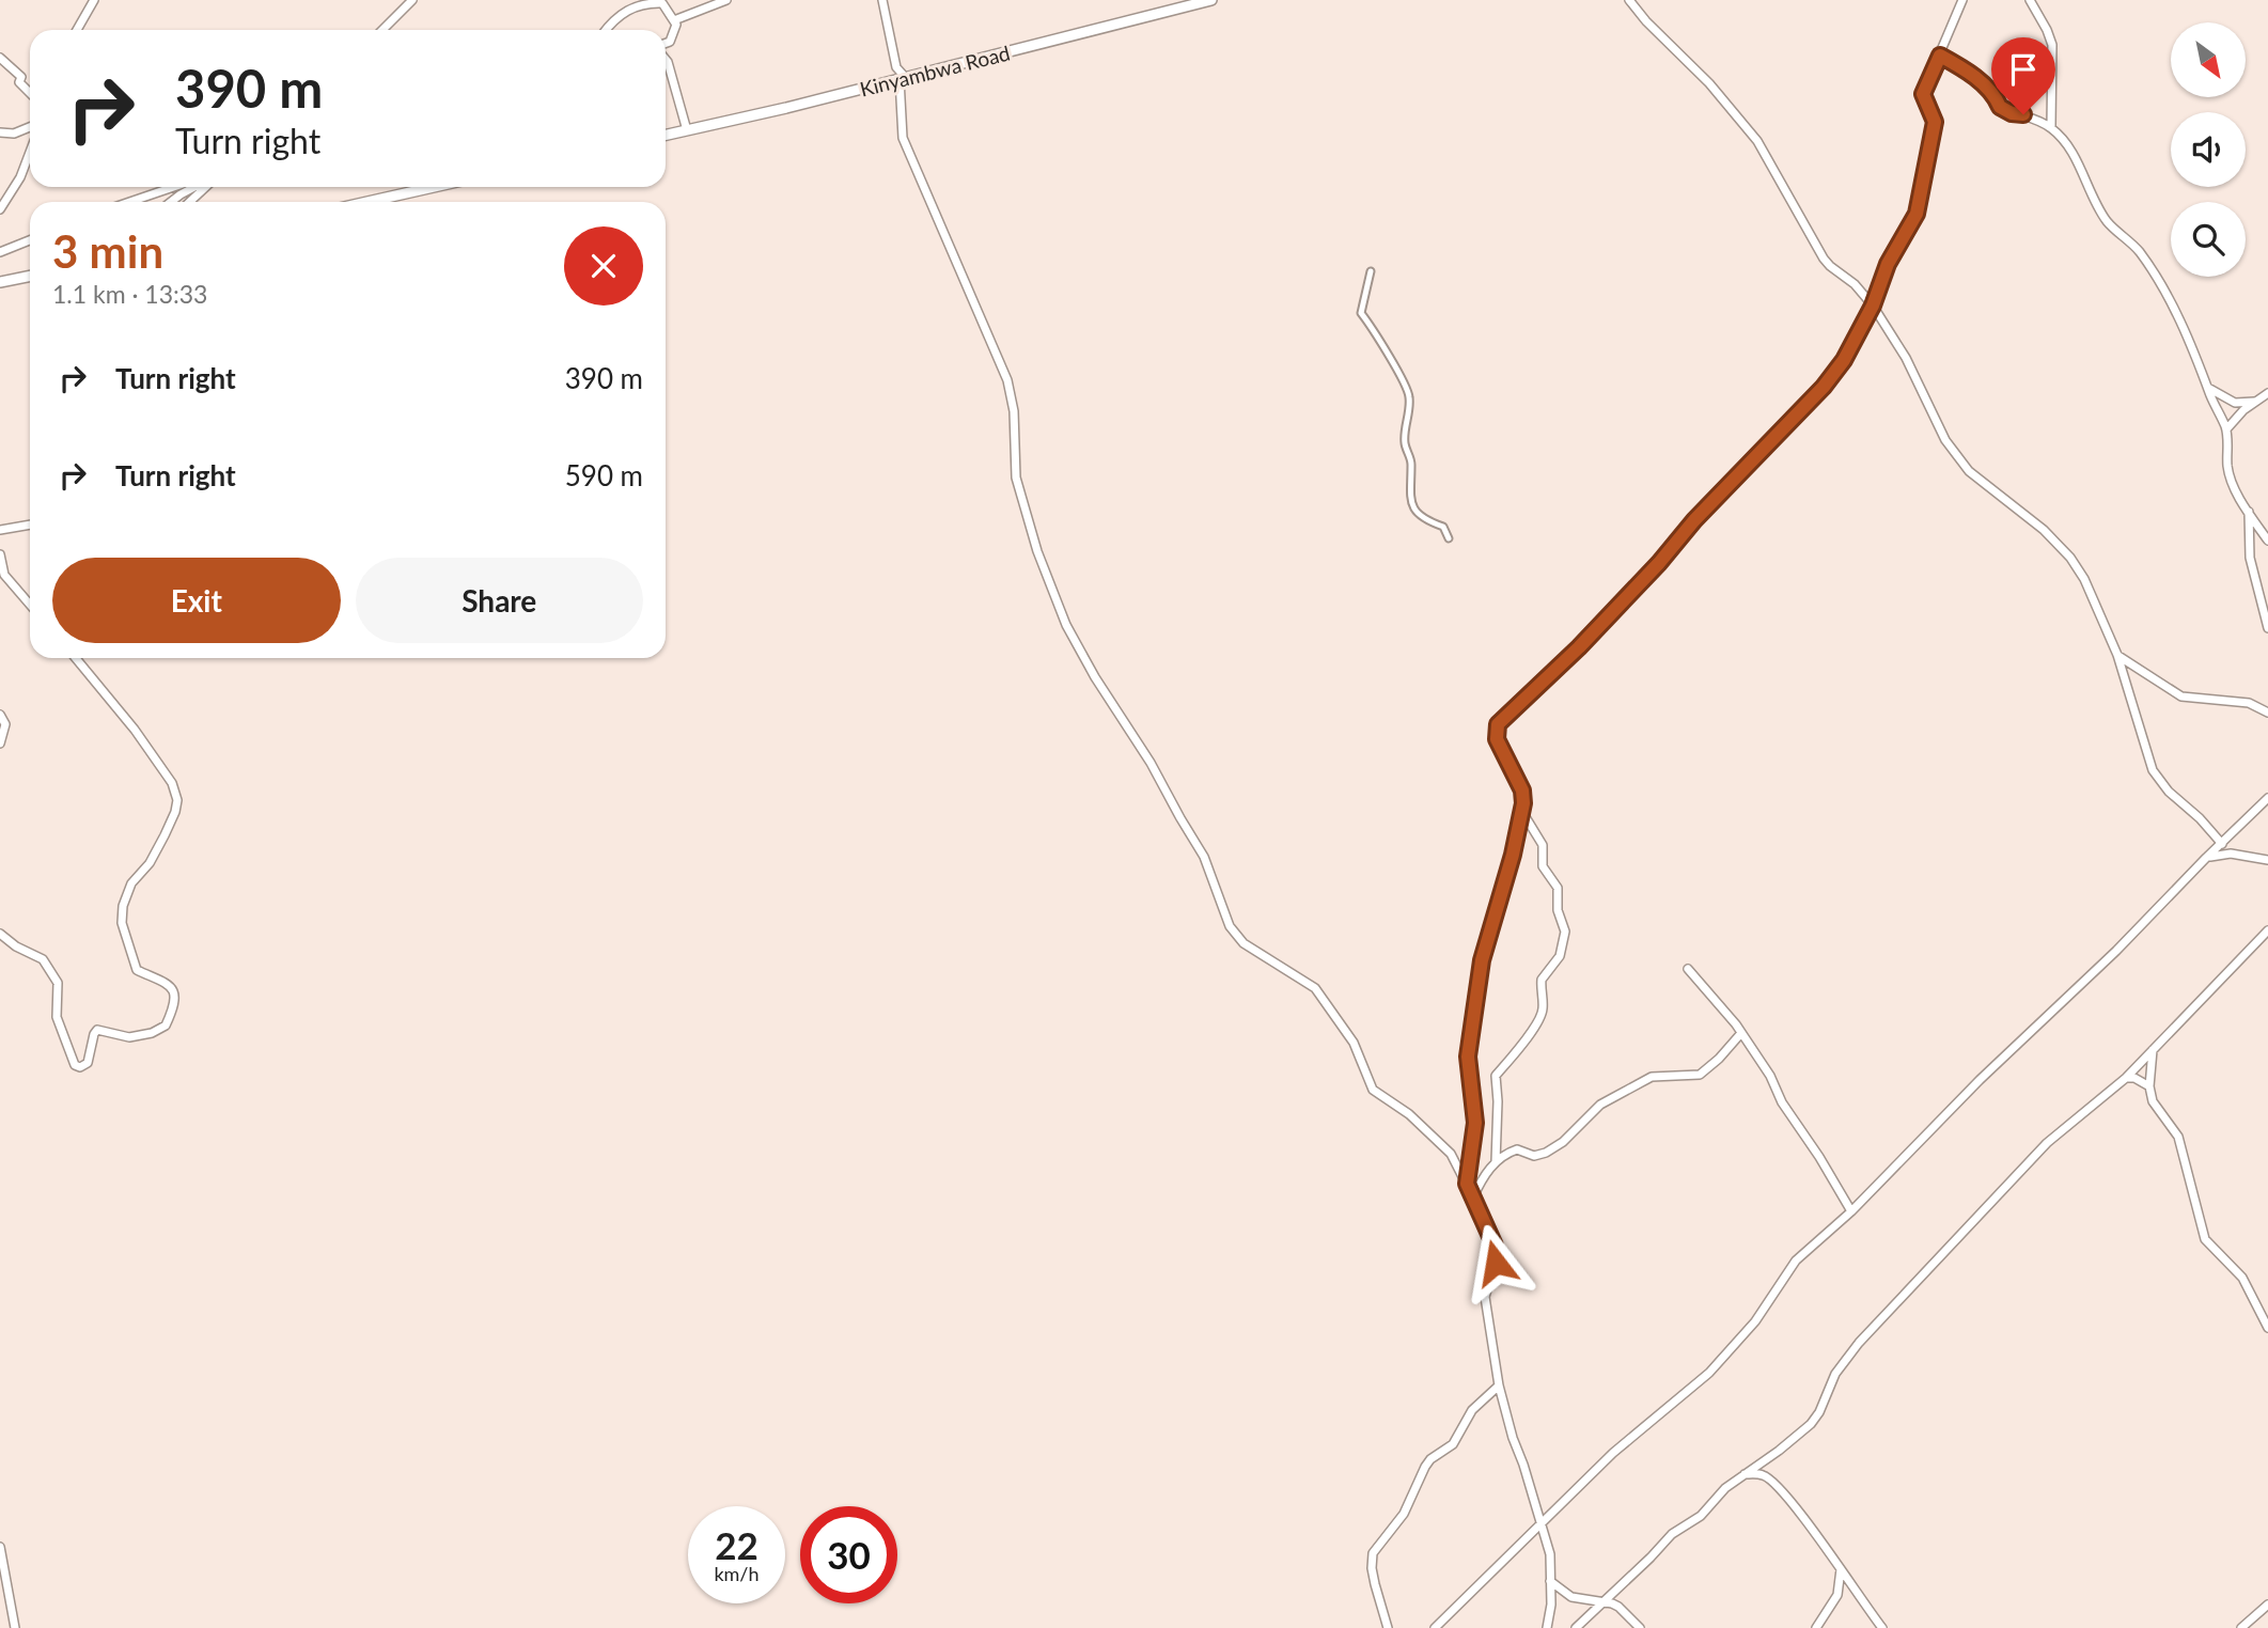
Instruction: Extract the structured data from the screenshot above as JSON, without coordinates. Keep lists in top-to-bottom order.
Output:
{
  "streets": {
    "street": ["Kinyambwa Road"]
  },
  "north": "bottom right",
  "page": {
    "turn": ["390 m", "Turn right"],
    "heading": ["3 min", "1.1 km · 13:33"],
    "list": [
      {
        "name": "Turn right",
        "value": "390 m"
      },
      {
        "name": "Turn right",
        "value": "590 m"
      }
    ],
    "buttons": ["Exit", "Share"],
    "speed": "22 km/h",
    "limit": "30"
  }
}
